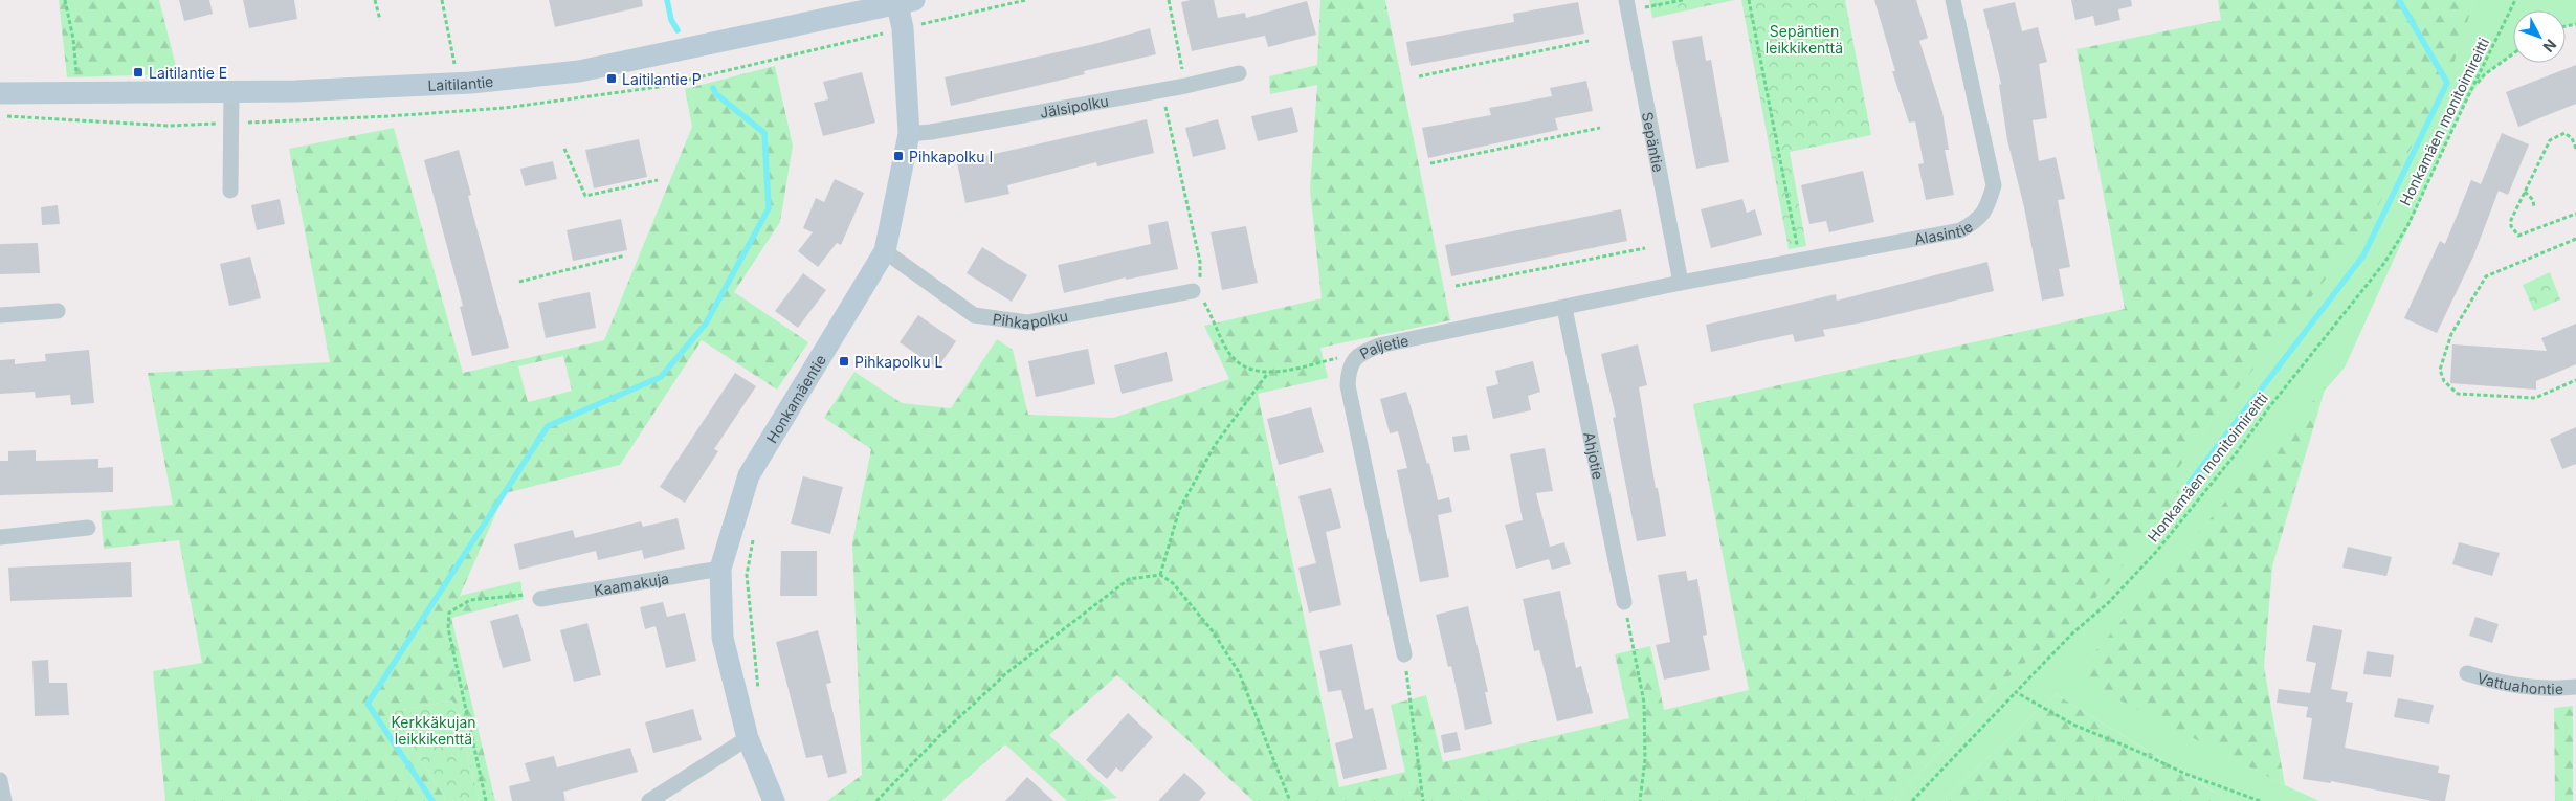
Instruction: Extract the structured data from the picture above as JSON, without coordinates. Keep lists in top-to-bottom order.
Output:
{
  "streets": {
    "street": [
      "Laitilantie",
      "Jälsipolku",
      "Sepäntie",
      "Alasintie",
      "Pihkapolku",
      "Paljetie",
      "Honkamäentie",
      "Ahjotie",
      "Kaamakuja",
      "Vattuahontie"
    ],
    "path": ["Honkamäen monitoimireitti"]
  },
  "crossings": [
    ["Laitilantie", "Honkamäentie"],
    ["Jälsipolku", "Honkamäentie"],
    ["Sepäntie", "Alasintie"],
    ["Sepäntie", "Paljetie"],
    ["Alasintie", "Paljetie"],
    ["Pihkapolku", "Honkamäentie"],
    ["Paljetie", "Ahjotie"],
    ["Honkamäentie", "Kaamakuja"]
  ],
  "parks": ["Sepäntien leikkikenttä", "Kerkkäkujan leikkikenttä"],
  "places": {
    "transit": [
      "Laitilantie E",
      "Laitilantie P",
      "Pihkapolku I",
      "Pihkapolku L"
    ]
  },
  "north": "bottom right"
}
